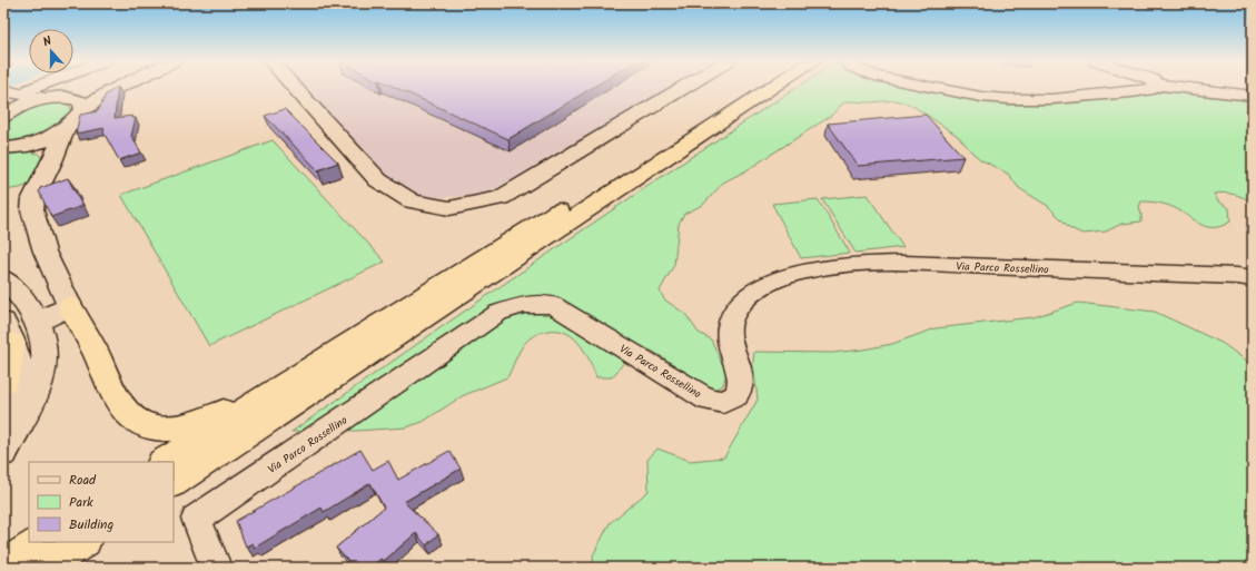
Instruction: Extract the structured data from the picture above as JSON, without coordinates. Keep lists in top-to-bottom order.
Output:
{
  "streets": {
    "street": ["Via Parco Rossellino"]
  },
  "legend": ["Road", "Park", "Building"],
  "north": "top"
}
